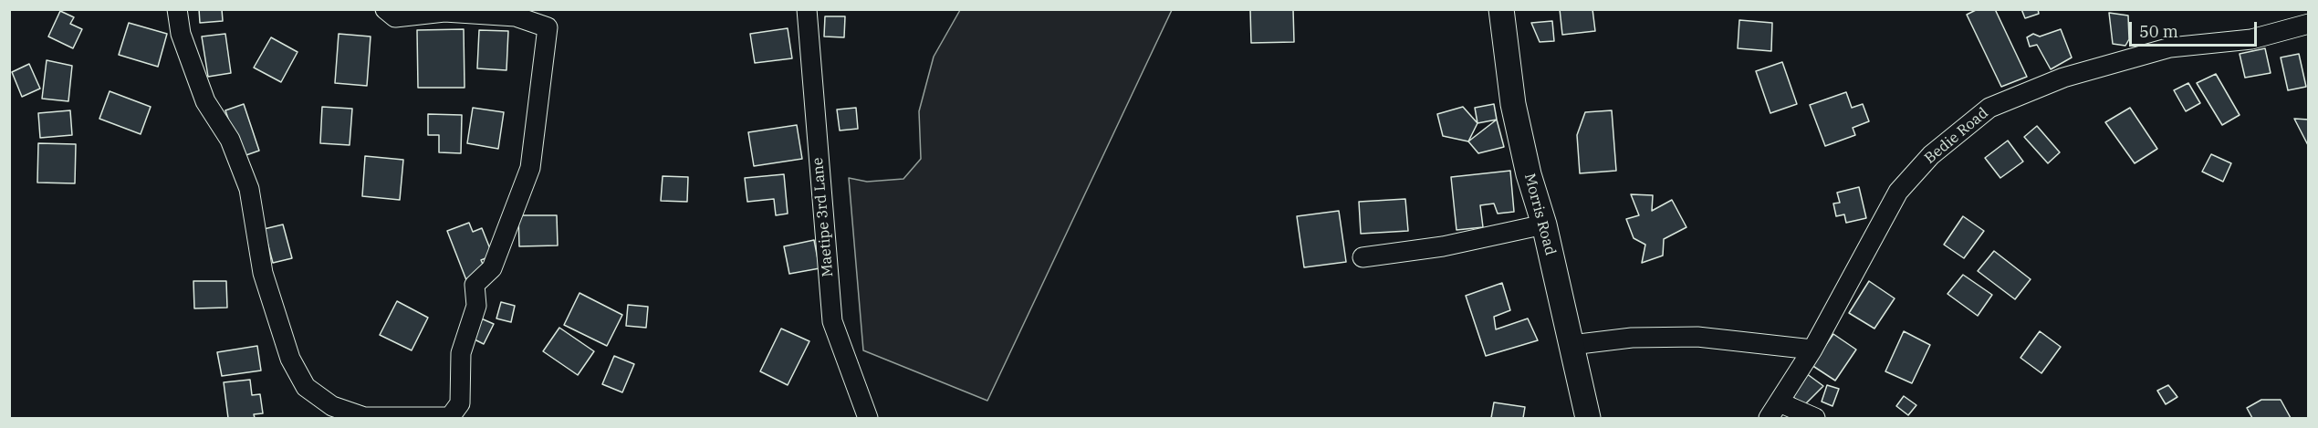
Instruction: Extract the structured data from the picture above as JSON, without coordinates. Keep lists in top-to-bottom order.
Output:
{
  "streets": {
    "main road": ["Morris Road"],
    "street": ["Bedie Road", "Maetipe 3rd Lane"]
  },
  "scale_bar": "50 m"
}
